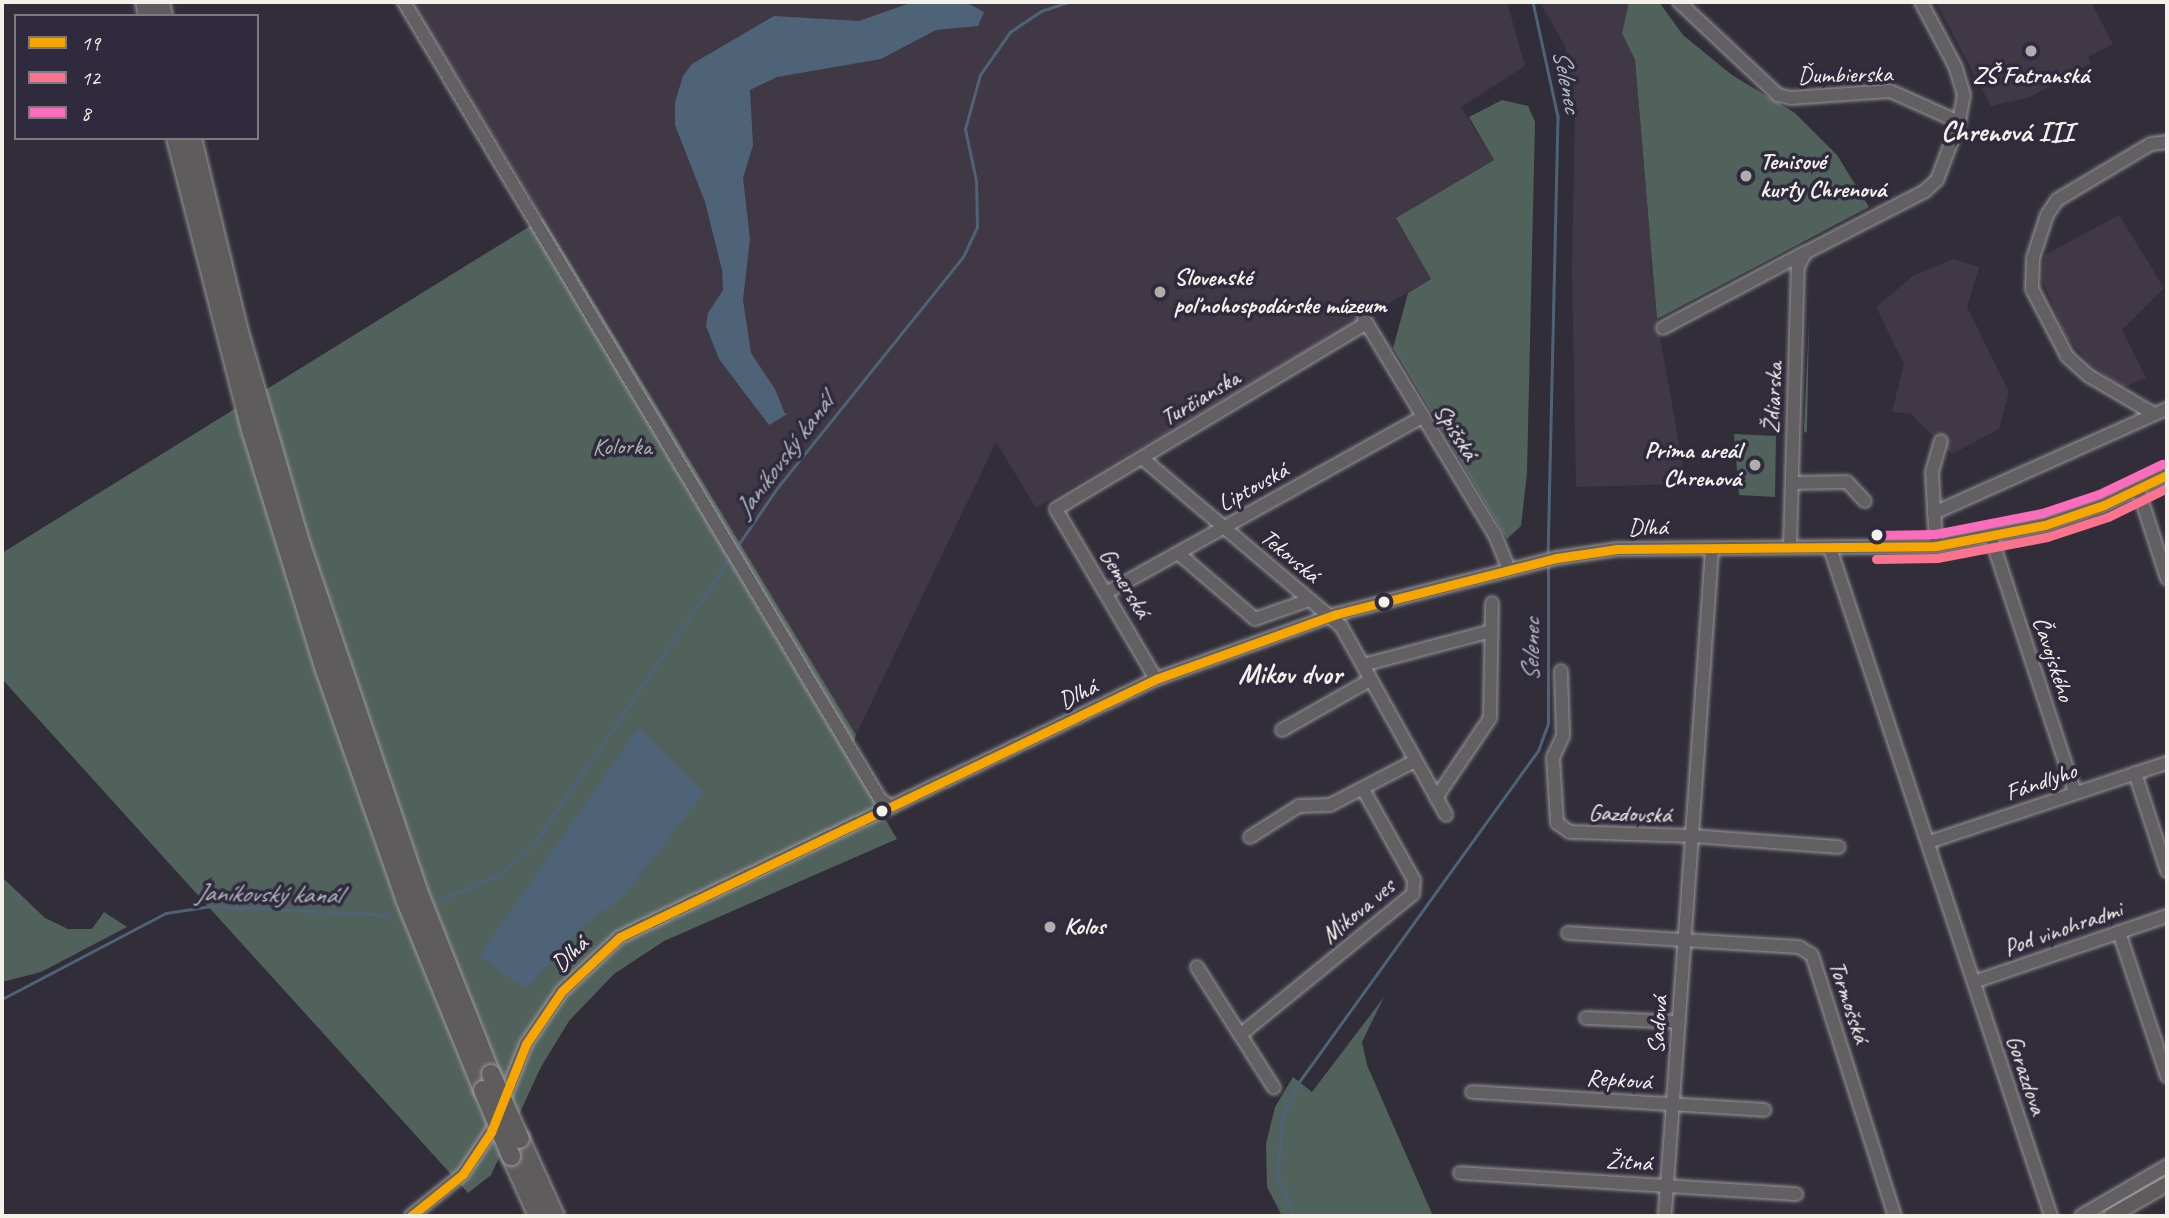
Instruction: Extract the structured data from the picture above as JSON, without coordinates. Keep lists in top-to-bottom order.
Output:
{
  "streets": {
    "street": [
      "Ďumbierska",
      "Turčianska",
      "Ždiarska",
      "Spišská",
      "Liptovská",
      "Dlhá",
      "Tekovská",
      "Gemerská",
      "Čavojského",
      "Fándlyho",
      "Gazdovská",
      "Mikova ves",
      "Pod vinohradmi",
      "Tormošská",
      "Sadová",
      "Gorazdova",
      "Repková",
      "Žitná"
    ]
  },
  "crossings": [
    ["Turčianska", "Spišská"],
    ["Turčianska", "Tekovská"],
    ["Turčianska", "Gemerská"],
    ["Ždiarska", "Dlhá"],
    ["Spišská", "Liptovská"],
    ["Spišská", "Dlhá"],
    ["Liptovská", "Tekovská"],
    ["Liptovská", "Gemerská"],
    ["Dlhá", "Tekovská"],
    ["Dlhá", "Gemerská"],
    ["Dlhá", "Čavojského"],
    ["Dlhá", "Sadová"],
    ["Dlhá", "Gorazdova"],
    ["Čavojského", "Fándlyho"],
    ["Fándlyho", "Gorazdova"],
    ["Gazdovská", "Sadová"],
    ["Pod vinohradmi", "Gorazdova"],
    ["Tormošská", "Sadová"],
    ["Sadová", "Repková"],
    ["Sadová", "Žitná"]
  ],
  "districts": ["Chrenová III", "Mikov dvor"],
  "water": ["Selenec", "Janíkovský kanál"],
  "parks": ["Kolorka"],
  "places": [
    "ZŠ Fatranská",
    "Tenisové kurty Chrenová",
    "Slovenské poľnohospodárske múzeum",
    "Prima areál Chrenová",
    "Kolos"
  ],
  "lines": ["transit line 8", "transit line 19", "transit line 12"],
  "legend": ["19", "12", "8"]
}
